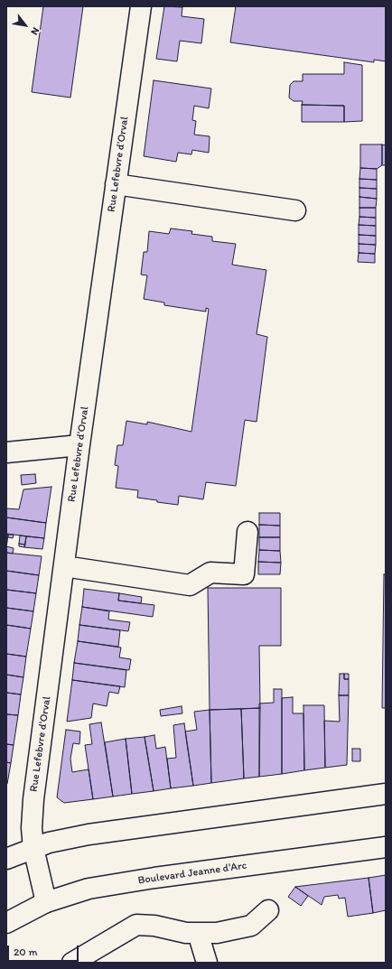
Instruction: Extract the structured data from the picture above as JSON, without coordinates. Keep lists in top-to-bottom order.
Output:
{
  "streets": {
    "street": ["Rue Lefebvre d'Orval", "Boulevard Jeanne d'Arc"]
  },
  "crossings": [
    ["Rue Lefebvre d'Orval", "Boulevard Jeanne d'Arc"]
  ],
  "scale_bar": "20 m",
  "north": "bottom right"
}
